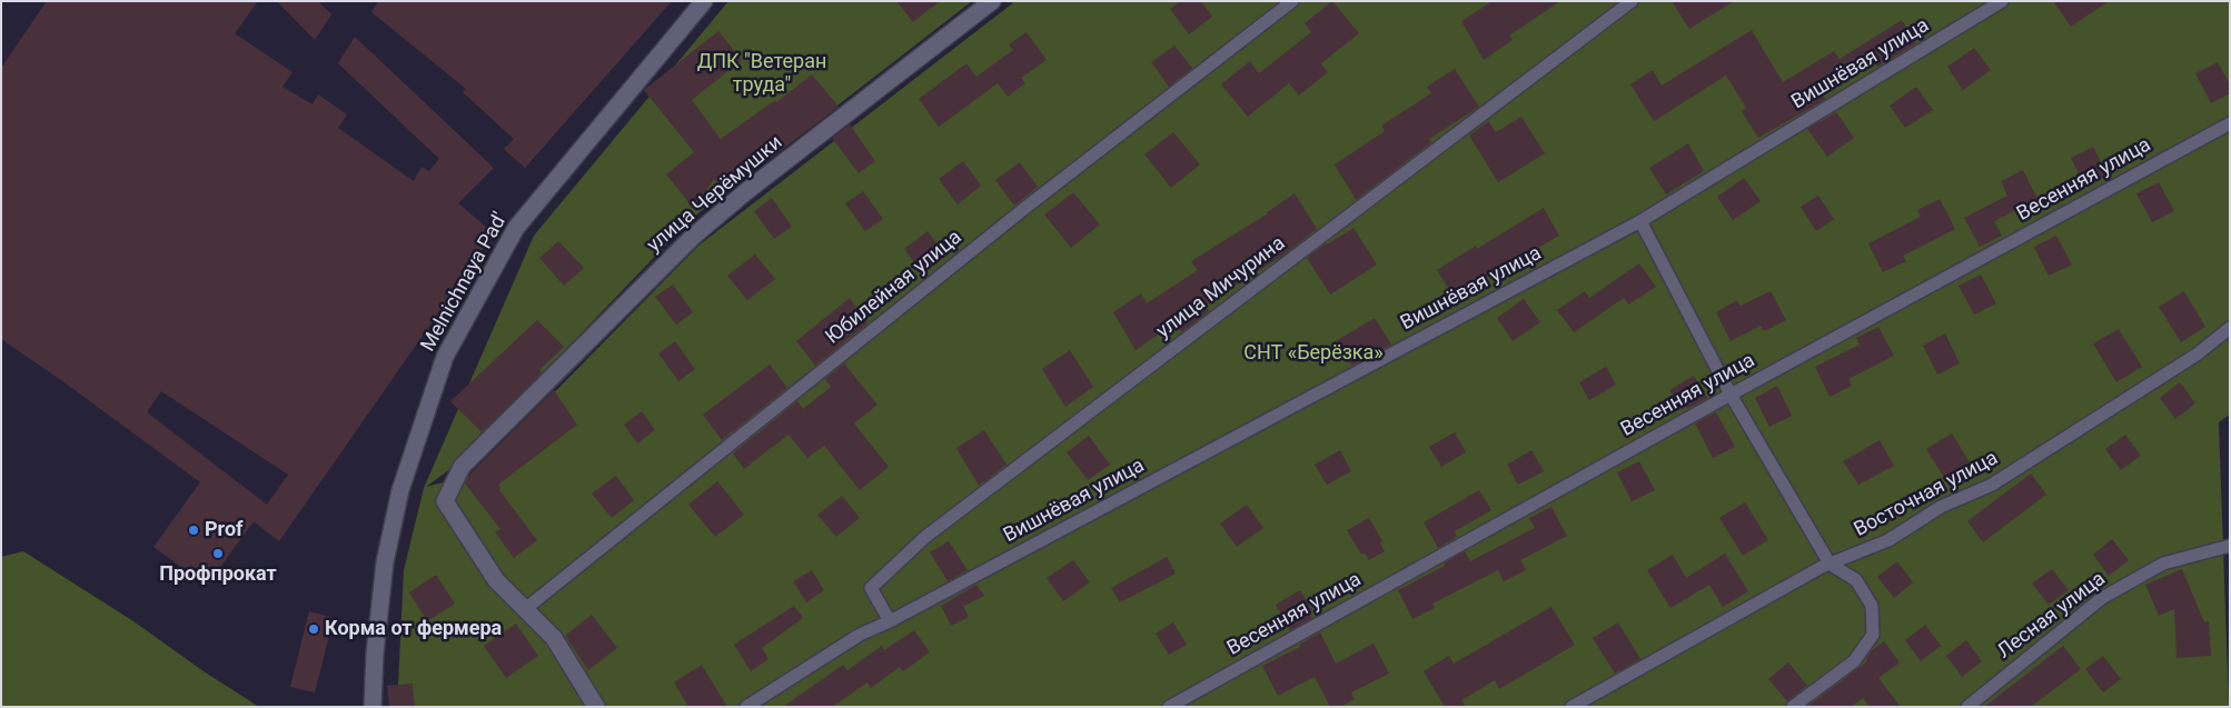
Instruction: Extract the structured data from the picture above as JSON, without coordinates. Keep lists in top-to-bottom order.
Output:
{
  "streets": {
    "street": ["улица Черёмушки", "Melnichnaya Pad'"],
    "lane": [
      "Вишнёвая улица",
      "Весенняя улица",
      "Юбилейная улица",
      "улица Мичурина",
      "Восточная улица",
      "Лесная улица"
    ]
  },
  "crossings": [
    ["Вишнёвая улица", "улица Мичурина"],
    ["улица Черёмушки", "Юбилейная улица"]
  ],
  "parks": ["ДПК \"Ветеран труда\"", "СНТ «Берёзка»"],
  "places": ["Prof", "Профпрокат", "Корма от фермера"]
}
